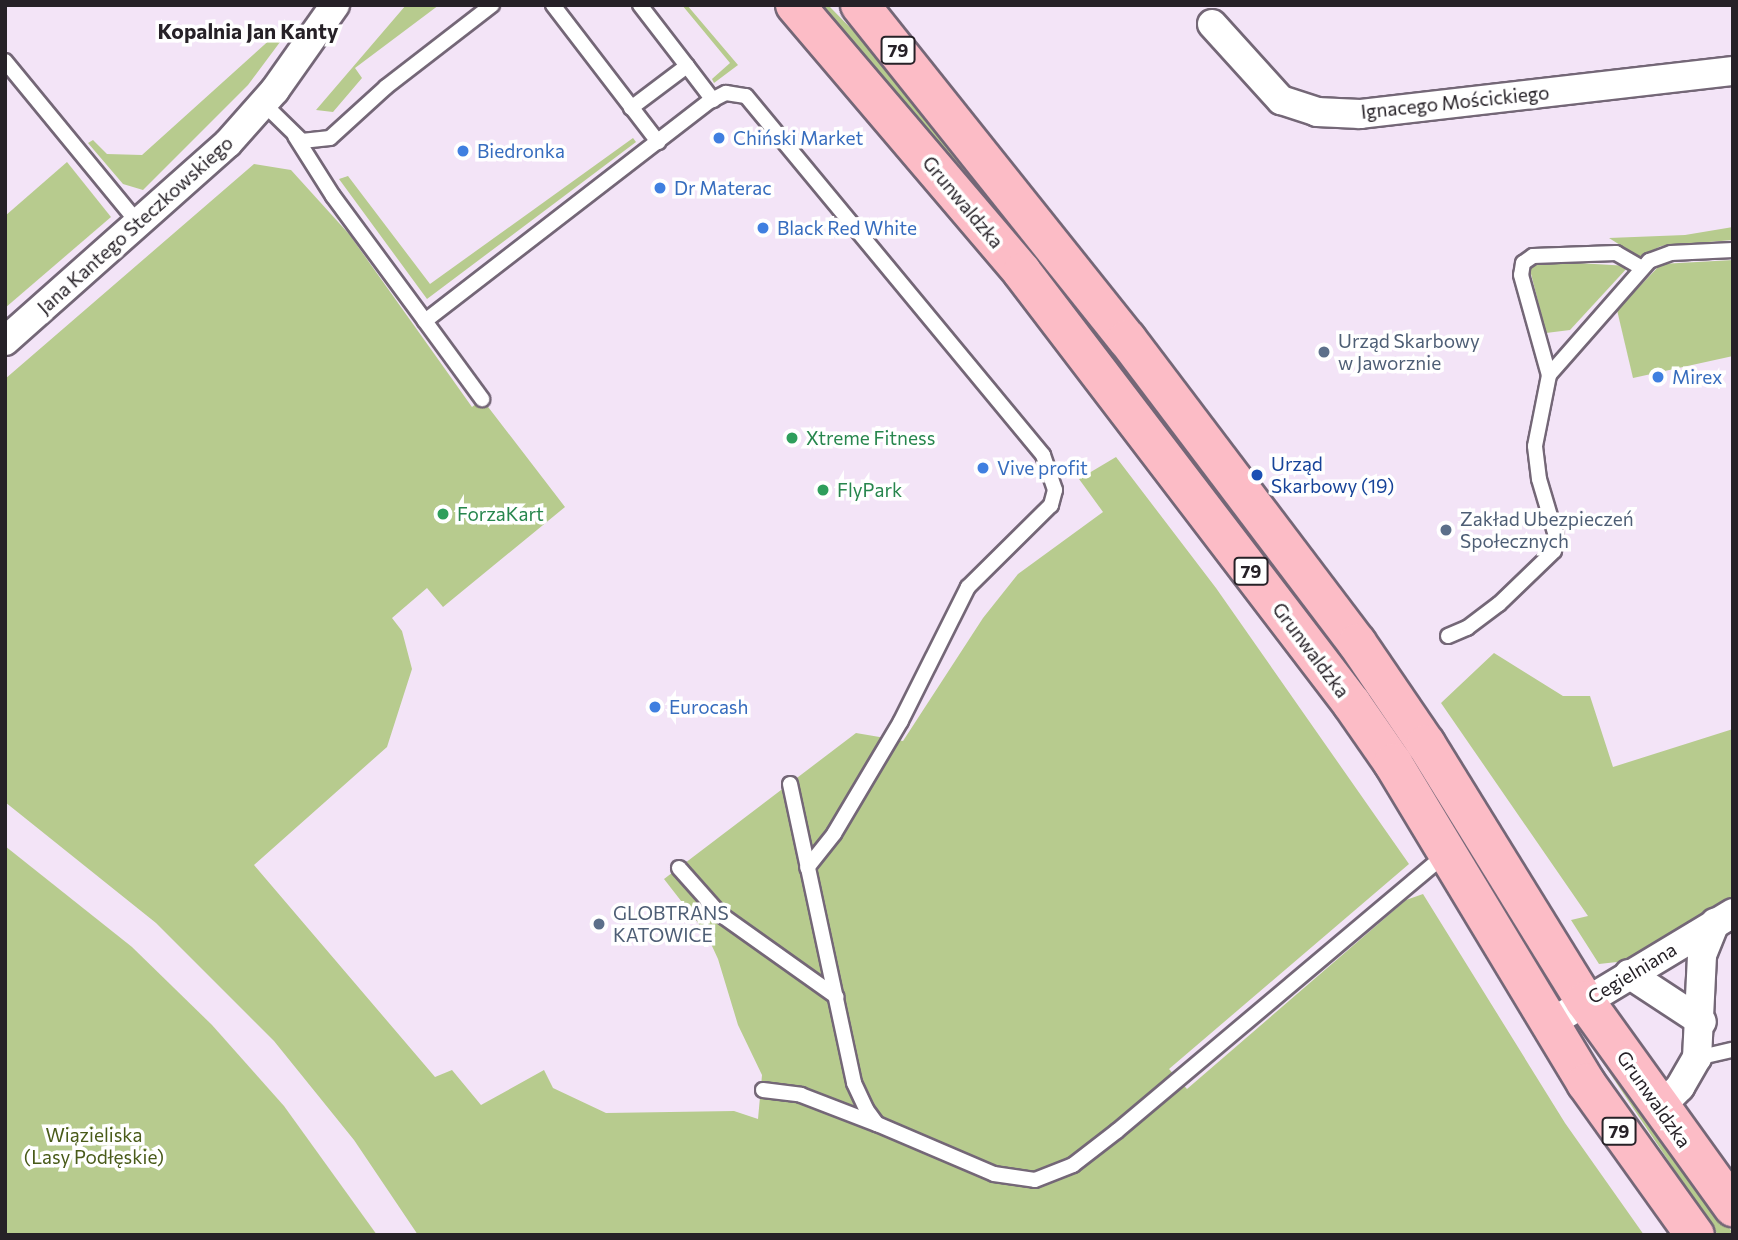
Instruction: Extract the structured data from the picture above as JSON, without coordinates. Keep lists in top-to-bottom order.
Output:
{
  "streets": {
    "main road": ["79", "Grunwaldzka"],
    "street": ["Ignacego Mościckiego", "Jana Kantego Steczkowskiego", "Cegielniana"]
  },
  "crossings": [
    ["Grunwaldzka", "Cegielniana"]
  ],
  "districts": ["Kopalnia Jan Kanty"],
  "parks": ["Wiązieliska (Lasy Podłęskie)"],
  "places": [
    "Chiński Market",
    "Biedronka",
    "Dr Materac",
    "Black Red White",
    "Urząd Skarbowy w Jaworznie",
    "Mirex",
    "Xtreme Fitness",
    "Vive profit",
    "Urząd Skarbowy (19)",
    "FlyPark",
    "ForzaKart",
    "Zakład Ubezpieczeń Społecznych",
    "Eurocash",
    "GLOBTRANS KATOWICE"
  ]
}
